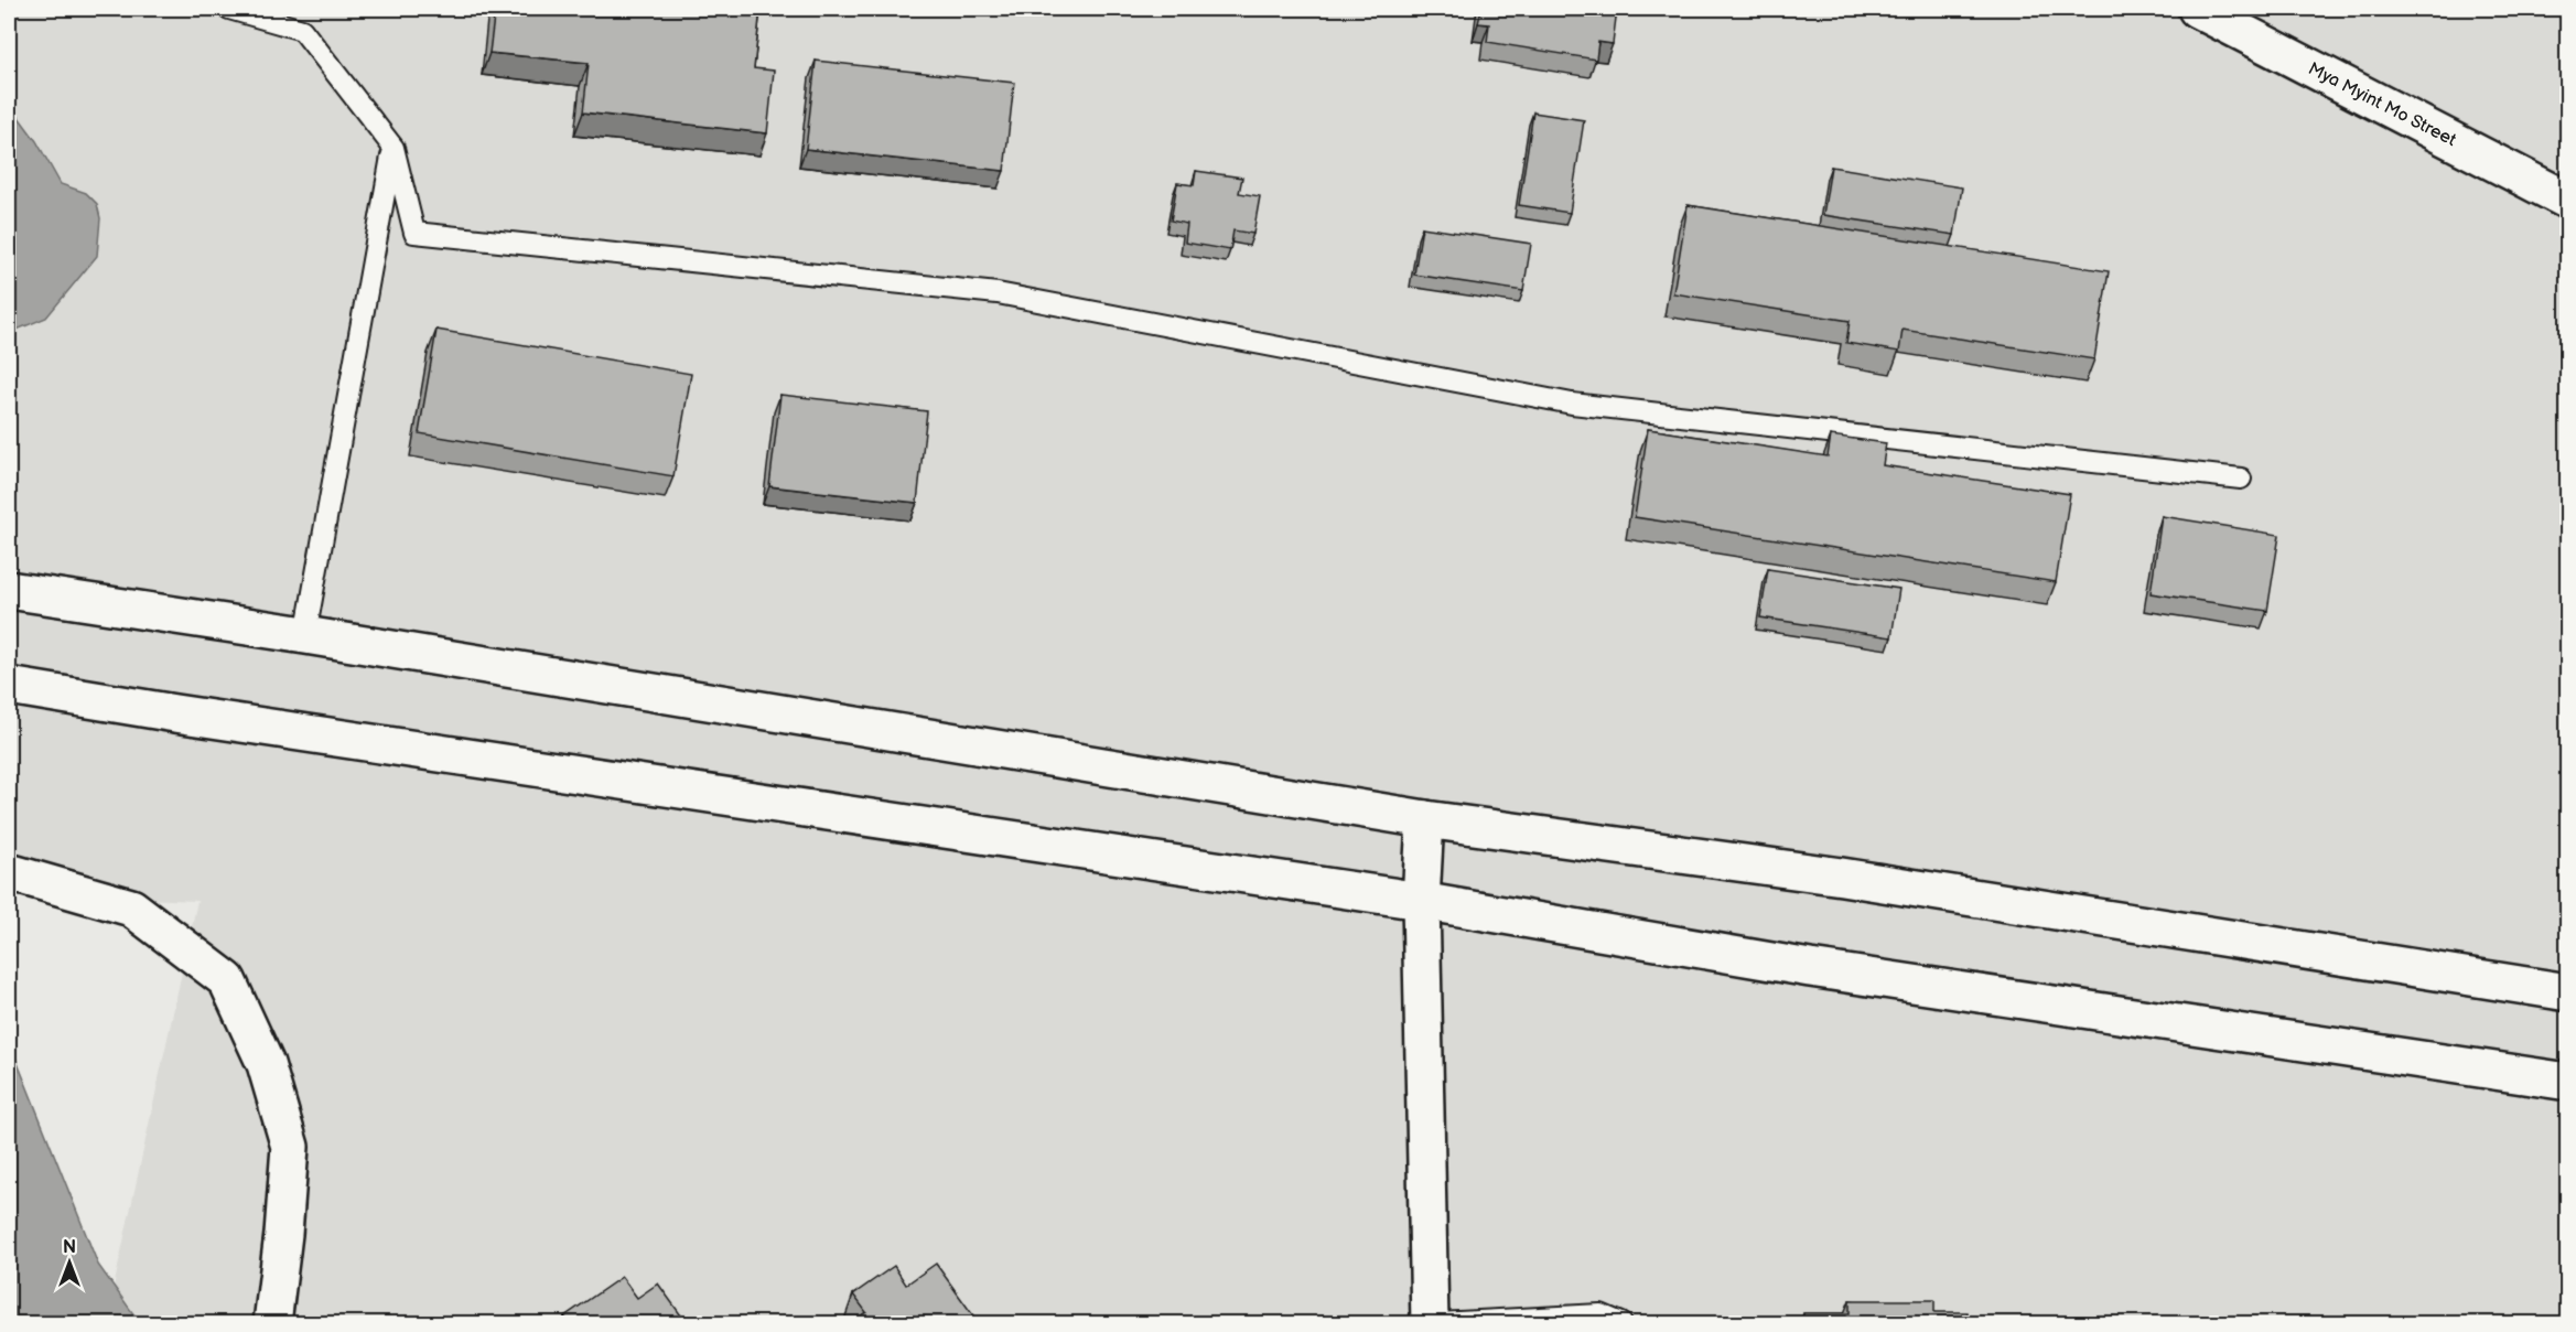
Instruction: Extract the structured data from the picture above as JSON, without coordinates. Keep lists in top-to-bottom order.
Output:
{
  "streets": {
    "main road": ["Mya Myint Mo Street"]
  },
  "north": "top"
}
